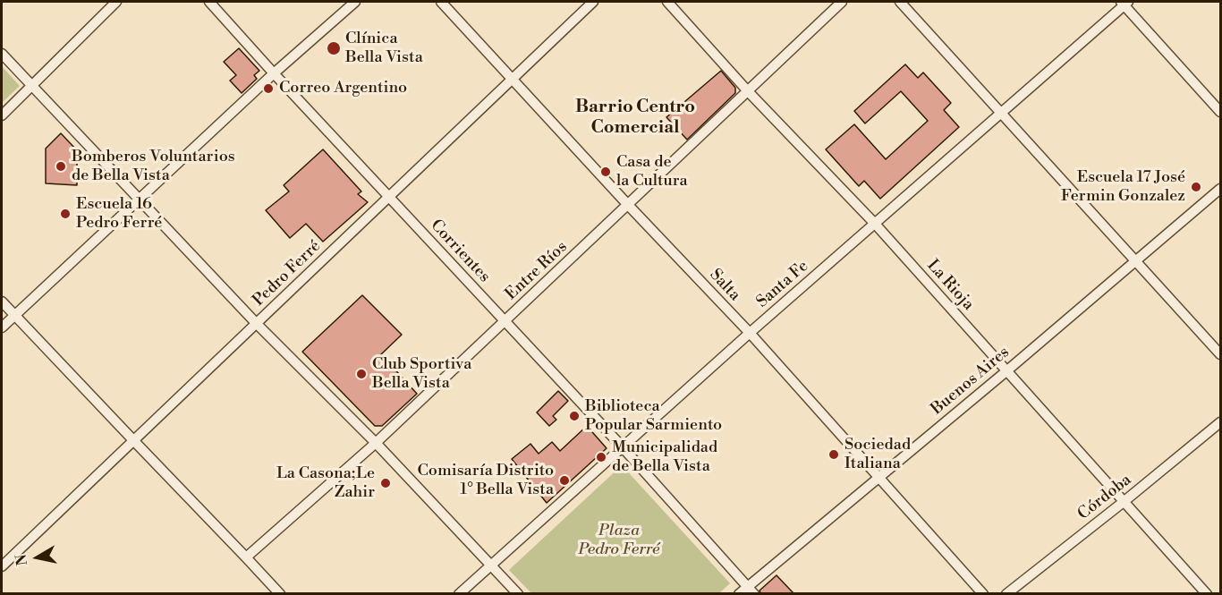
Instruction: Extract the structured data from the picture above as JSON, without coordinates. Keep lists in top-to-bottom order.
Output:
{
  "streets": {
    "street": [
      "Corrientes",
      "Entre Ríos",
      "Pedro Ferré",
      "Santa Fe",
      "Salta",
      "La Rioja",
      "Buenos Aires",
      "Córdoba"
    ]
  },
  "crossings": [
    ["Corrientes", "Entre Ríos"],
    ["Corrientes", "Pedro Ferré"],
    ["Corrientes", "Santa Fe"],
    ["Corrientes", "Buenos Aires"],
    ["Entre Ríos", "Salta"],
    ["Entre Ríos", "La Rioja"],
    ["Pedro Ferré", "Salta"],
    ["Santa Fe", "Salta"],
    ["Santa Fe", "La Rioja"],
    ["Salta", "Buenos Aires"],
    ["La Rioja", "Buenos Aires"],
    ["La Rioja", "Córdoba"]
  ],
  "districts": ["Barrio Centro Comercial"],
  "parks": ["Plaza Pedro Ferré"],
  "places": [
    "Clínica Bella Vista",
    "Correo Argentino",
    "Bomberos Voluntarios de Bella Vista",
    "Casa de la Cultura",
    "Escuela 17 José Fermin Gonzalez",
    "Escuela 16 Pedro Ferré",
    "Club Sportiva Bella Vista",
    "Biblioteca Popular Sarmiento",
    "Sociedad Italiana",
    "Municipalidad de Bella Vista",
    "Comisaría Distrito 1° Bella Vista",
    "La Casona;Le Zahir"
  ],
  "north": "left"
}
